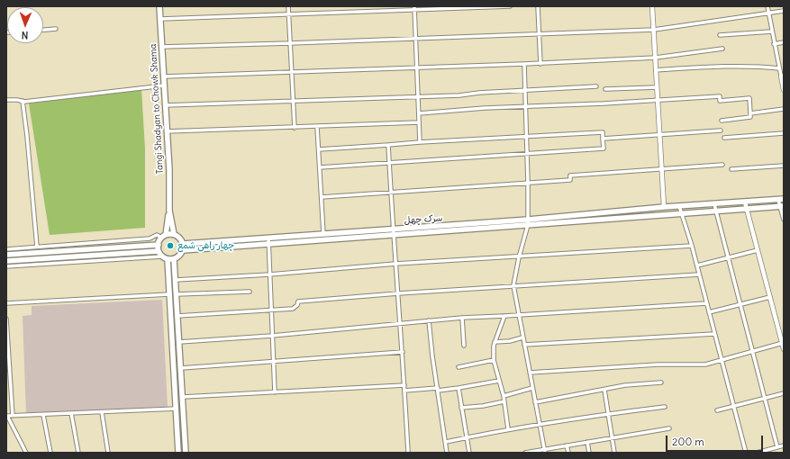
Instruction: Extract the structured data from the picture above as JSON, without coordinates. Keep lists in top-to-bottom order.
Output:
{
  "streets": {
    "main road": ["Tangi Shadyan to Chowk Shama", "سرک چهل"]
  },
  "places": ["چهار راهی شمع"],
  "scale_bar": "200 m",
  "north": "bottom"
}
